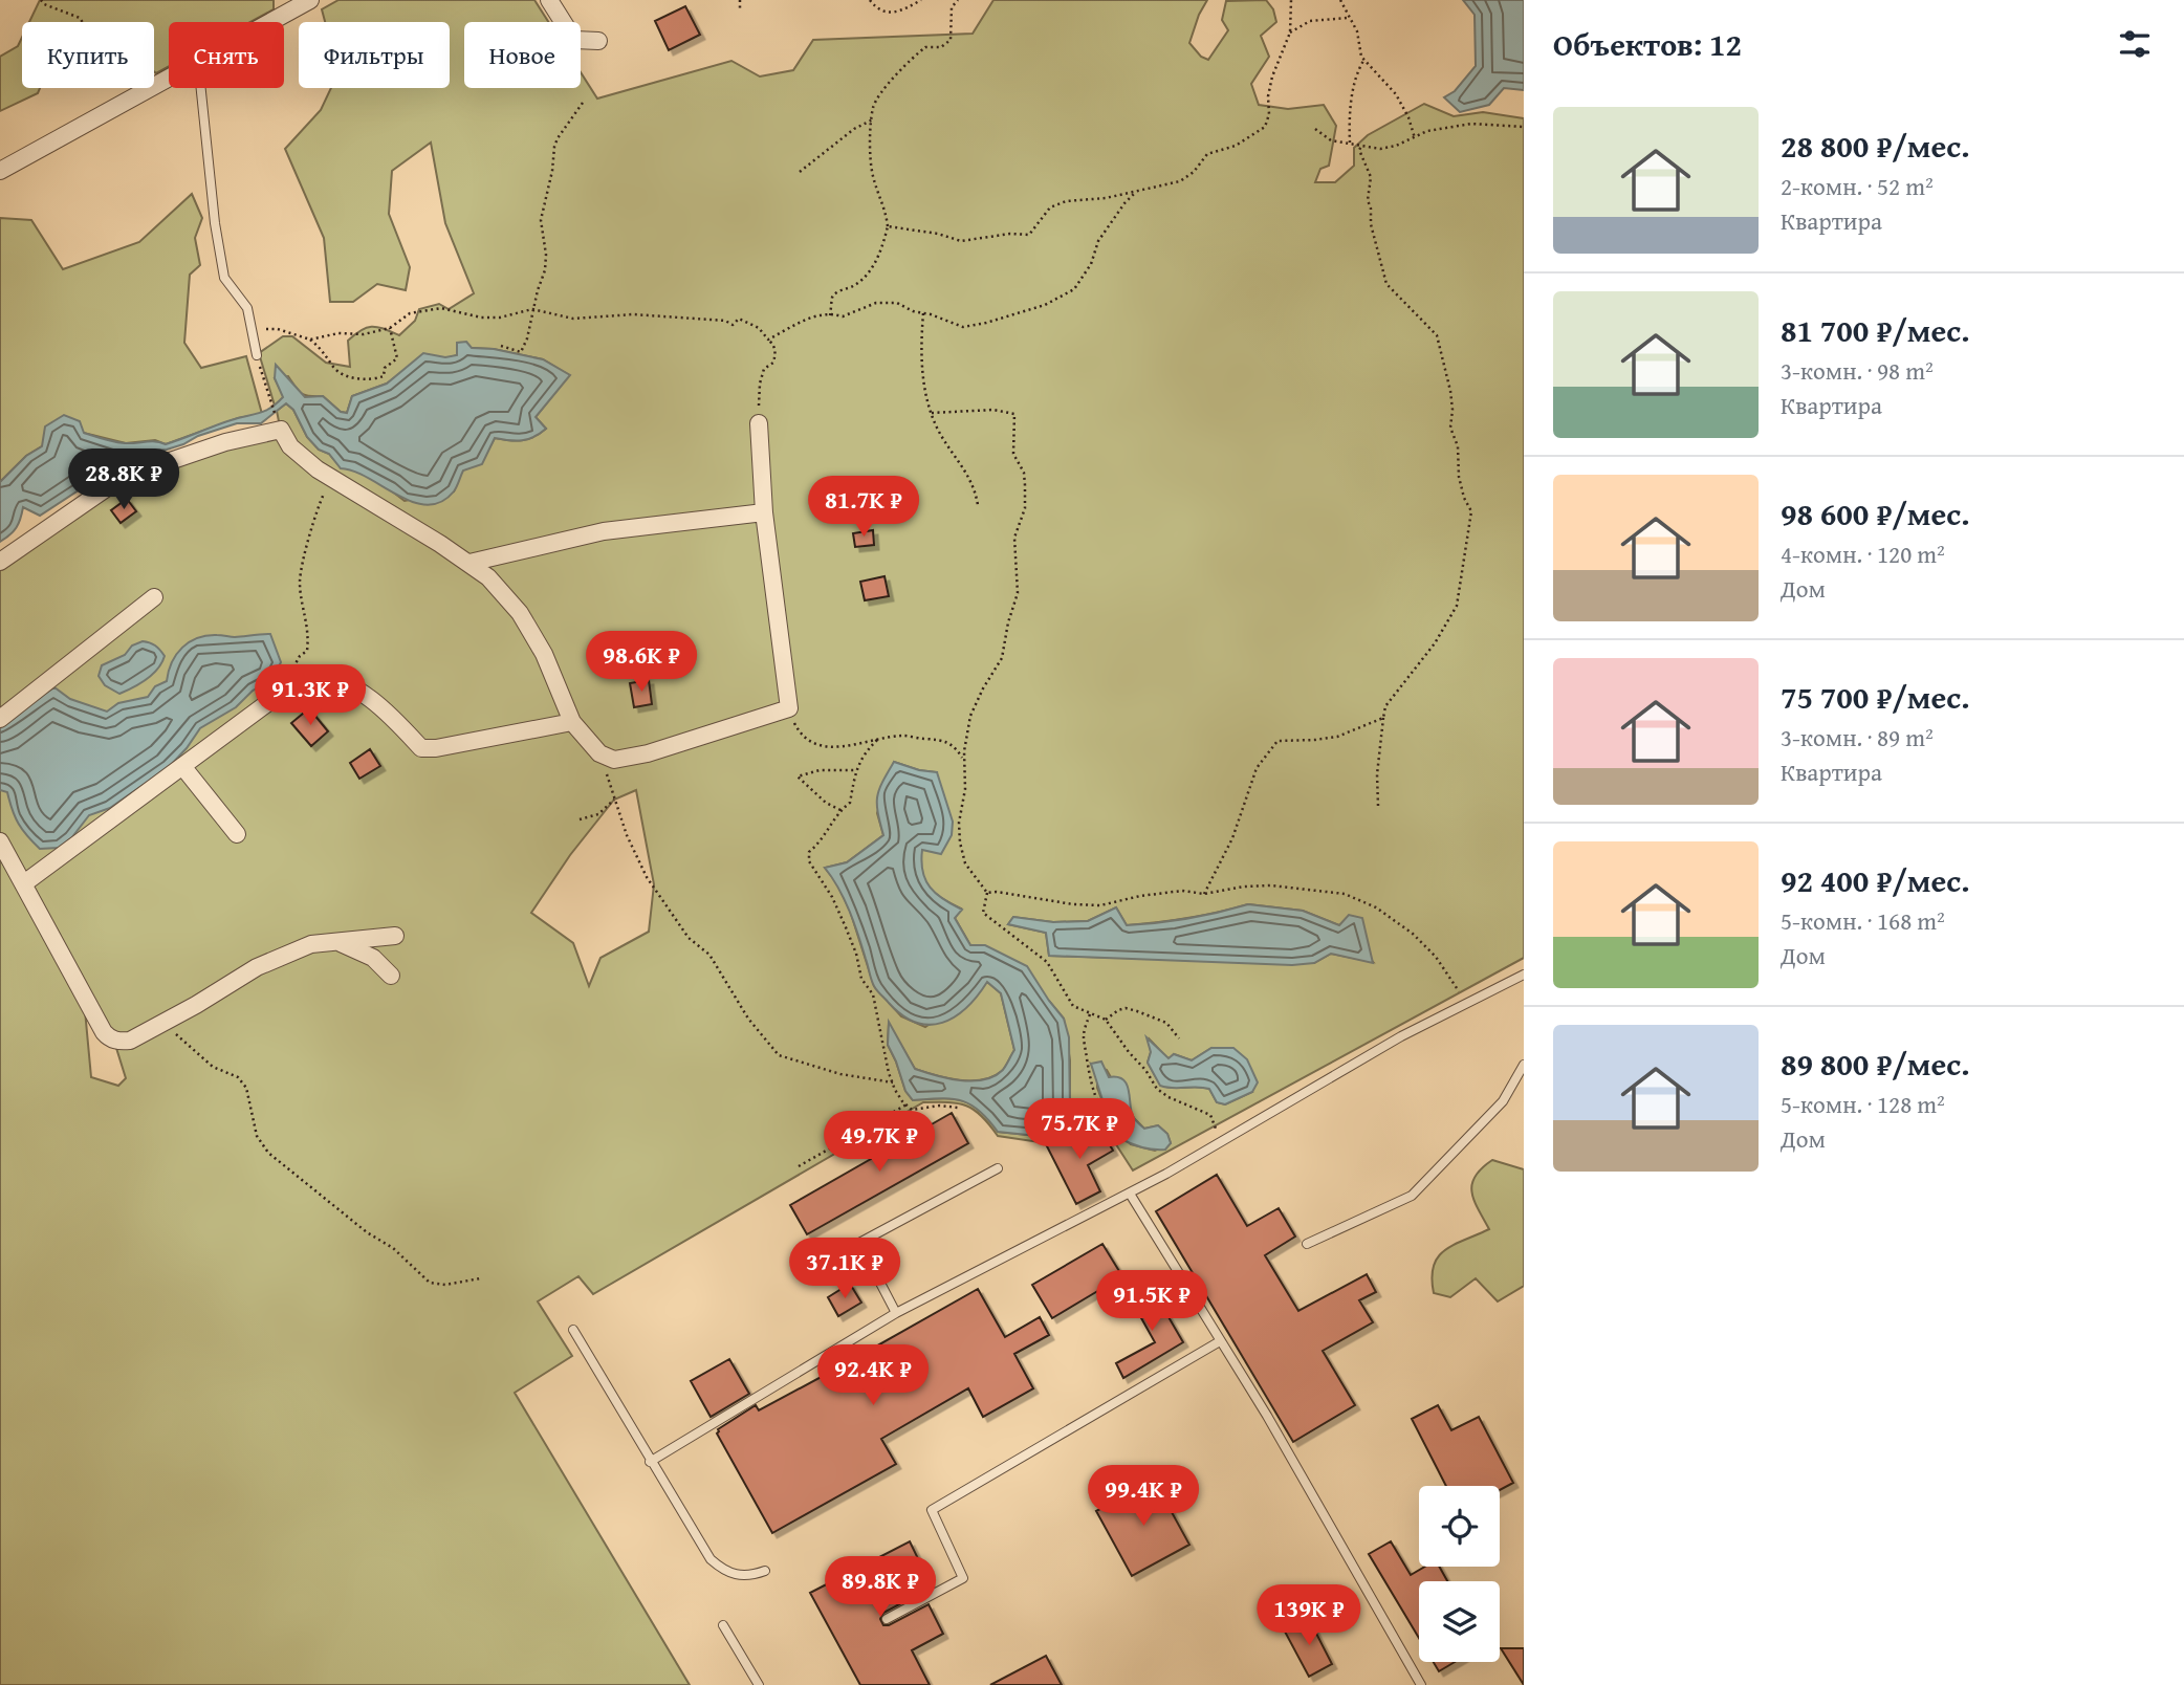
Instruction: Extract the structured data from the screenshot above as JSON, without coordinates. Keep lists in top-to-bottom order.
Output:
{
  "page": {
    "heading": "Объектов: 12",
    "chip": [
      "Купить",
      "Снять",
      "Фильтры",
      "Новое"
    ],
    "list": [
      {
        "name": "28 800 ₽/мес.",
        "note": "2-комн. · 52 m² · Квартира"
      },
      {
        "name": "81 700 ₽/мес.",
        "note": "3-комн. · 98 m² · Квартира"
      },
      {
        "name": "98 600 ₽/мес.",
        "note": "4-комн. · 120 m² · Дом"
      },
      {
        "name": "75 700 ₽/мес.",
        "note": "3-комн. · 89 m² · Квартира"
      },
      {
        "name": "92 400 ₽/мес.",
        "note": "5-комн. · 168 m² · Дом"
      },
      {
        "name": "89 800 ₽/мес.",
        "note": "5-комн. · 128 m² · Дом"
      }
    ],
    "price": [
      "28.8K ₽",
      "81.7K ₽",
      "98.6K ₽",
      "91.3K ₽",
      "75.7K ₽",
      "49.7K ₽",
      "37.1K ₽",
      "91.5K ₽",
      "92.4K ₽",
      "99.4K ₽",
      "89.8K ₽",
      "139K ₽"
    ]
  }
}
